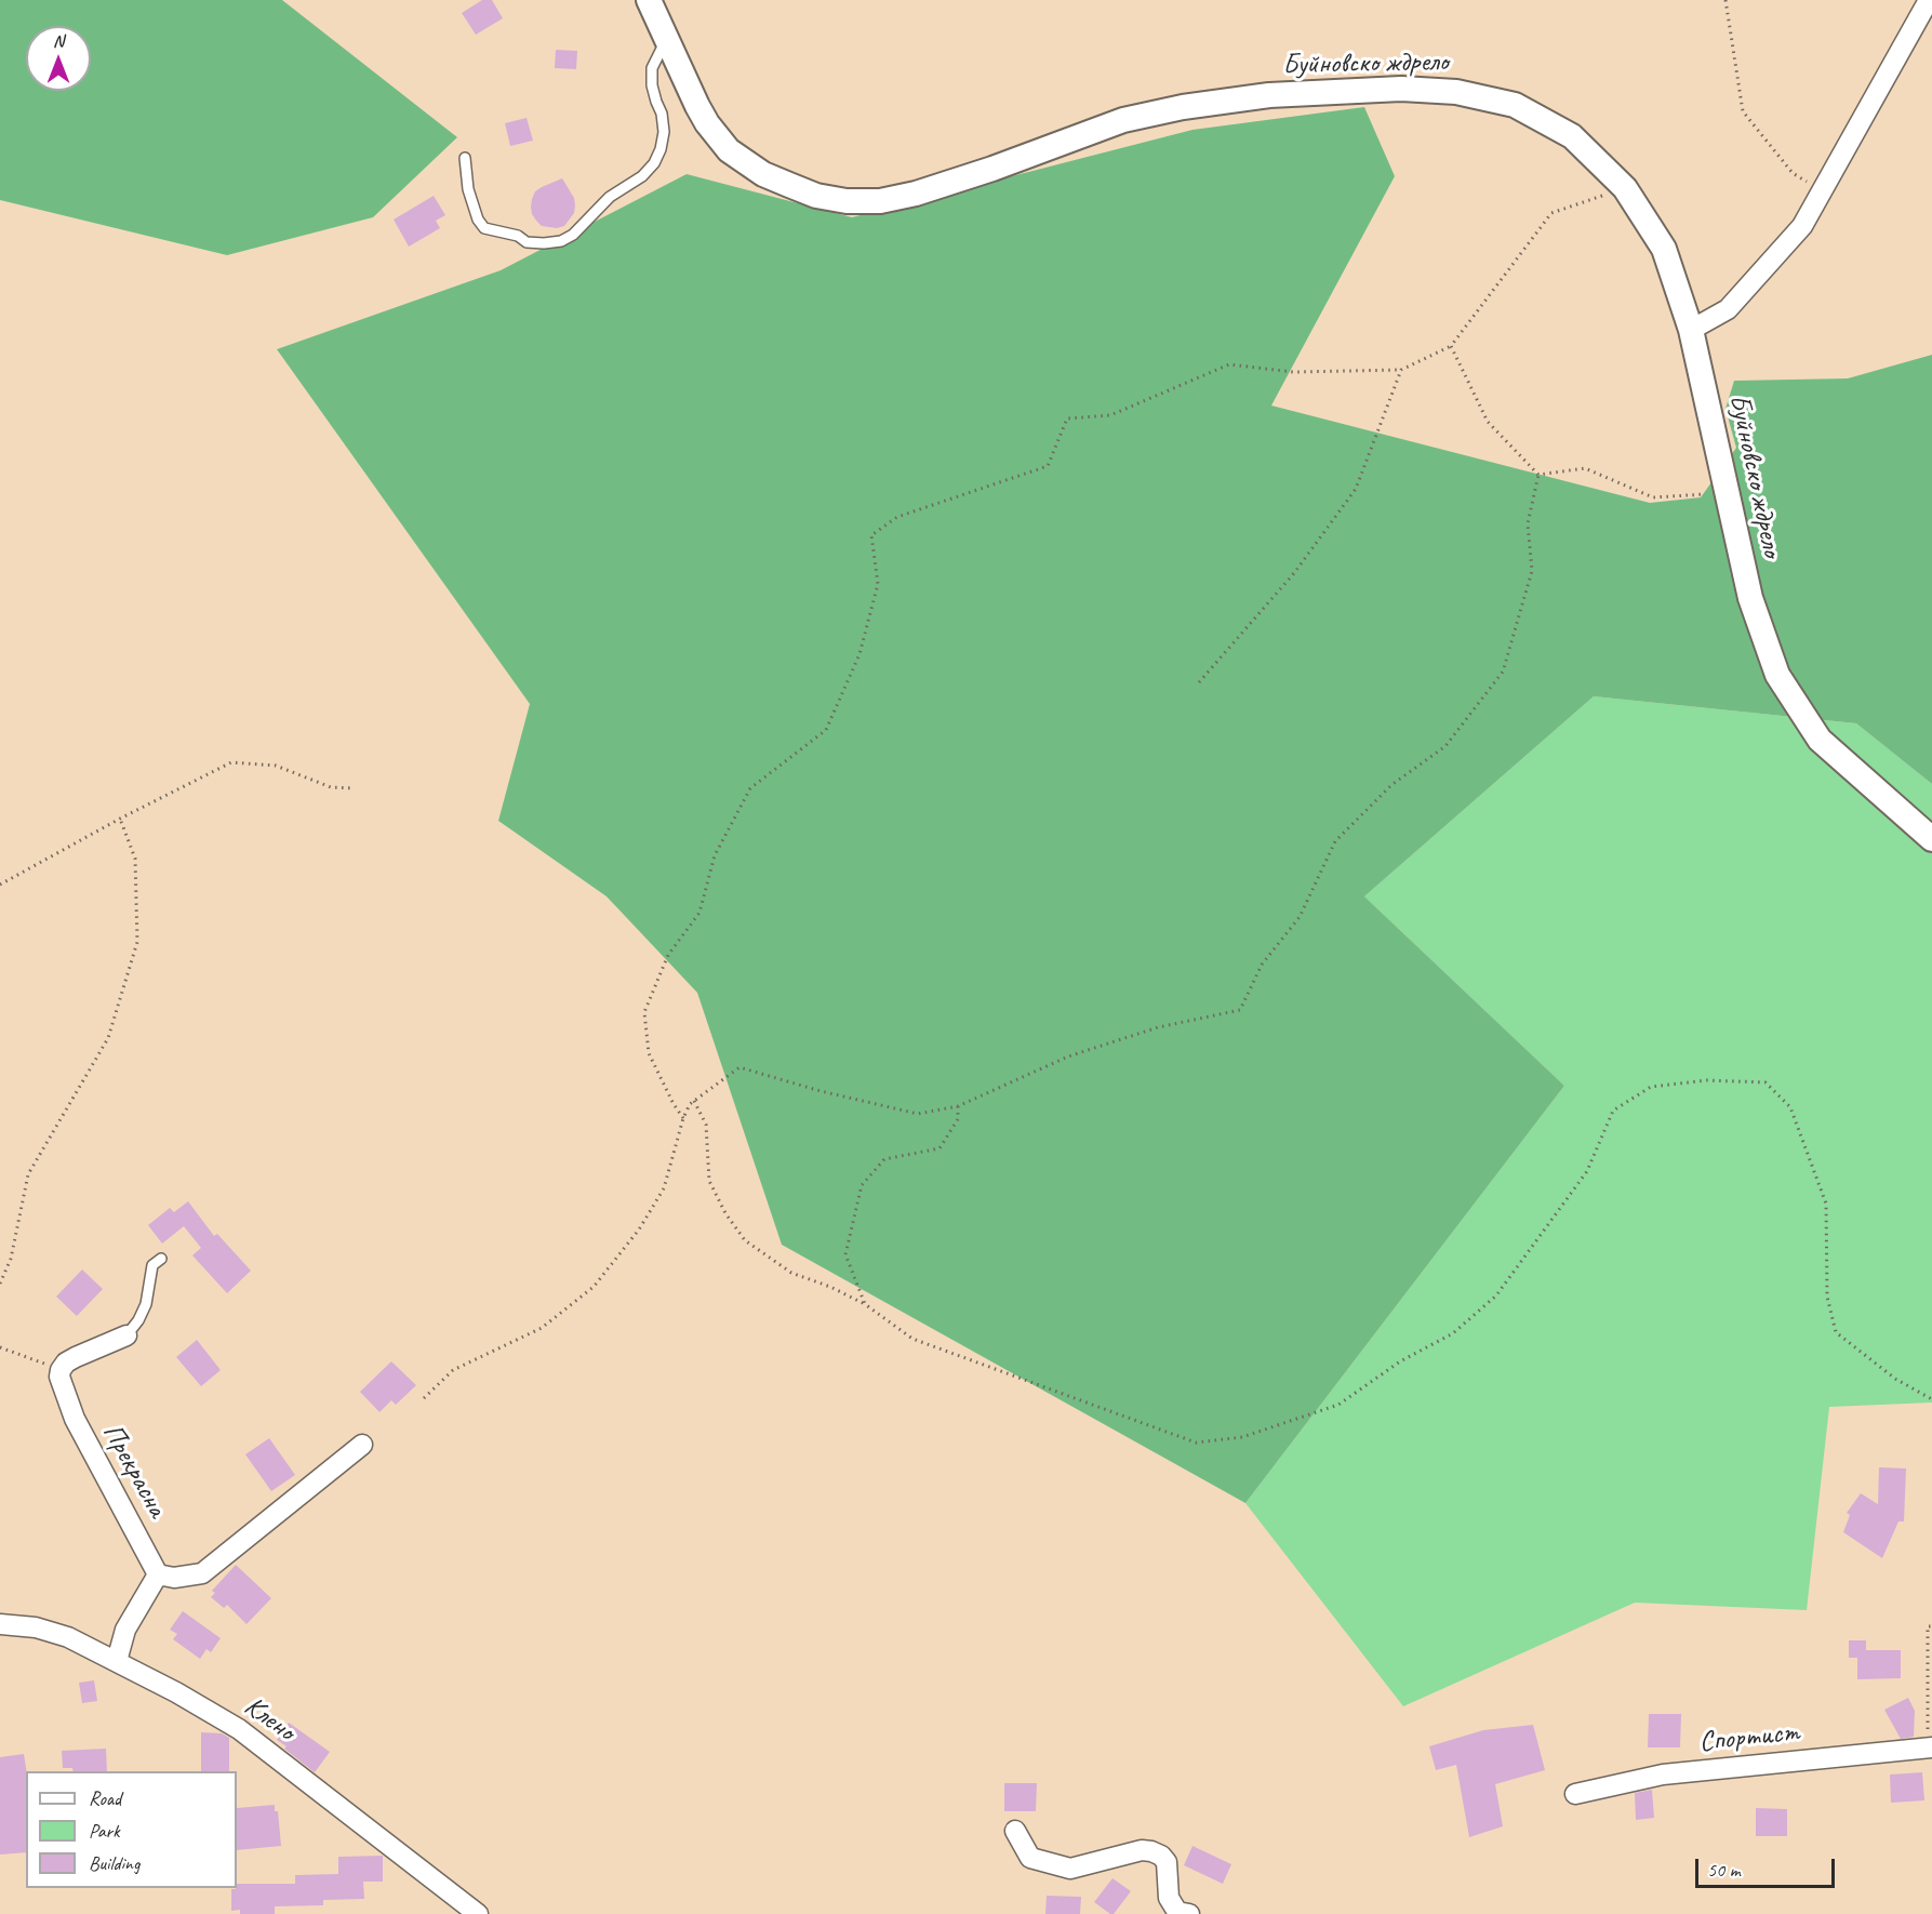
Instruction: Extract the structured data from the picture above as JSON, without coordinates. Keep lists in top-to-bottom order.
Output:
{
  "streets": {
    "street": [
      "Буйновско ждрело",
      "Прекрасна",
      "Клено",
      "Спортист"
    ]
  },
  "legend": ["Road", "Park", "Building"],
  "scale_bar": "50 m",
  "north": "top"
}
